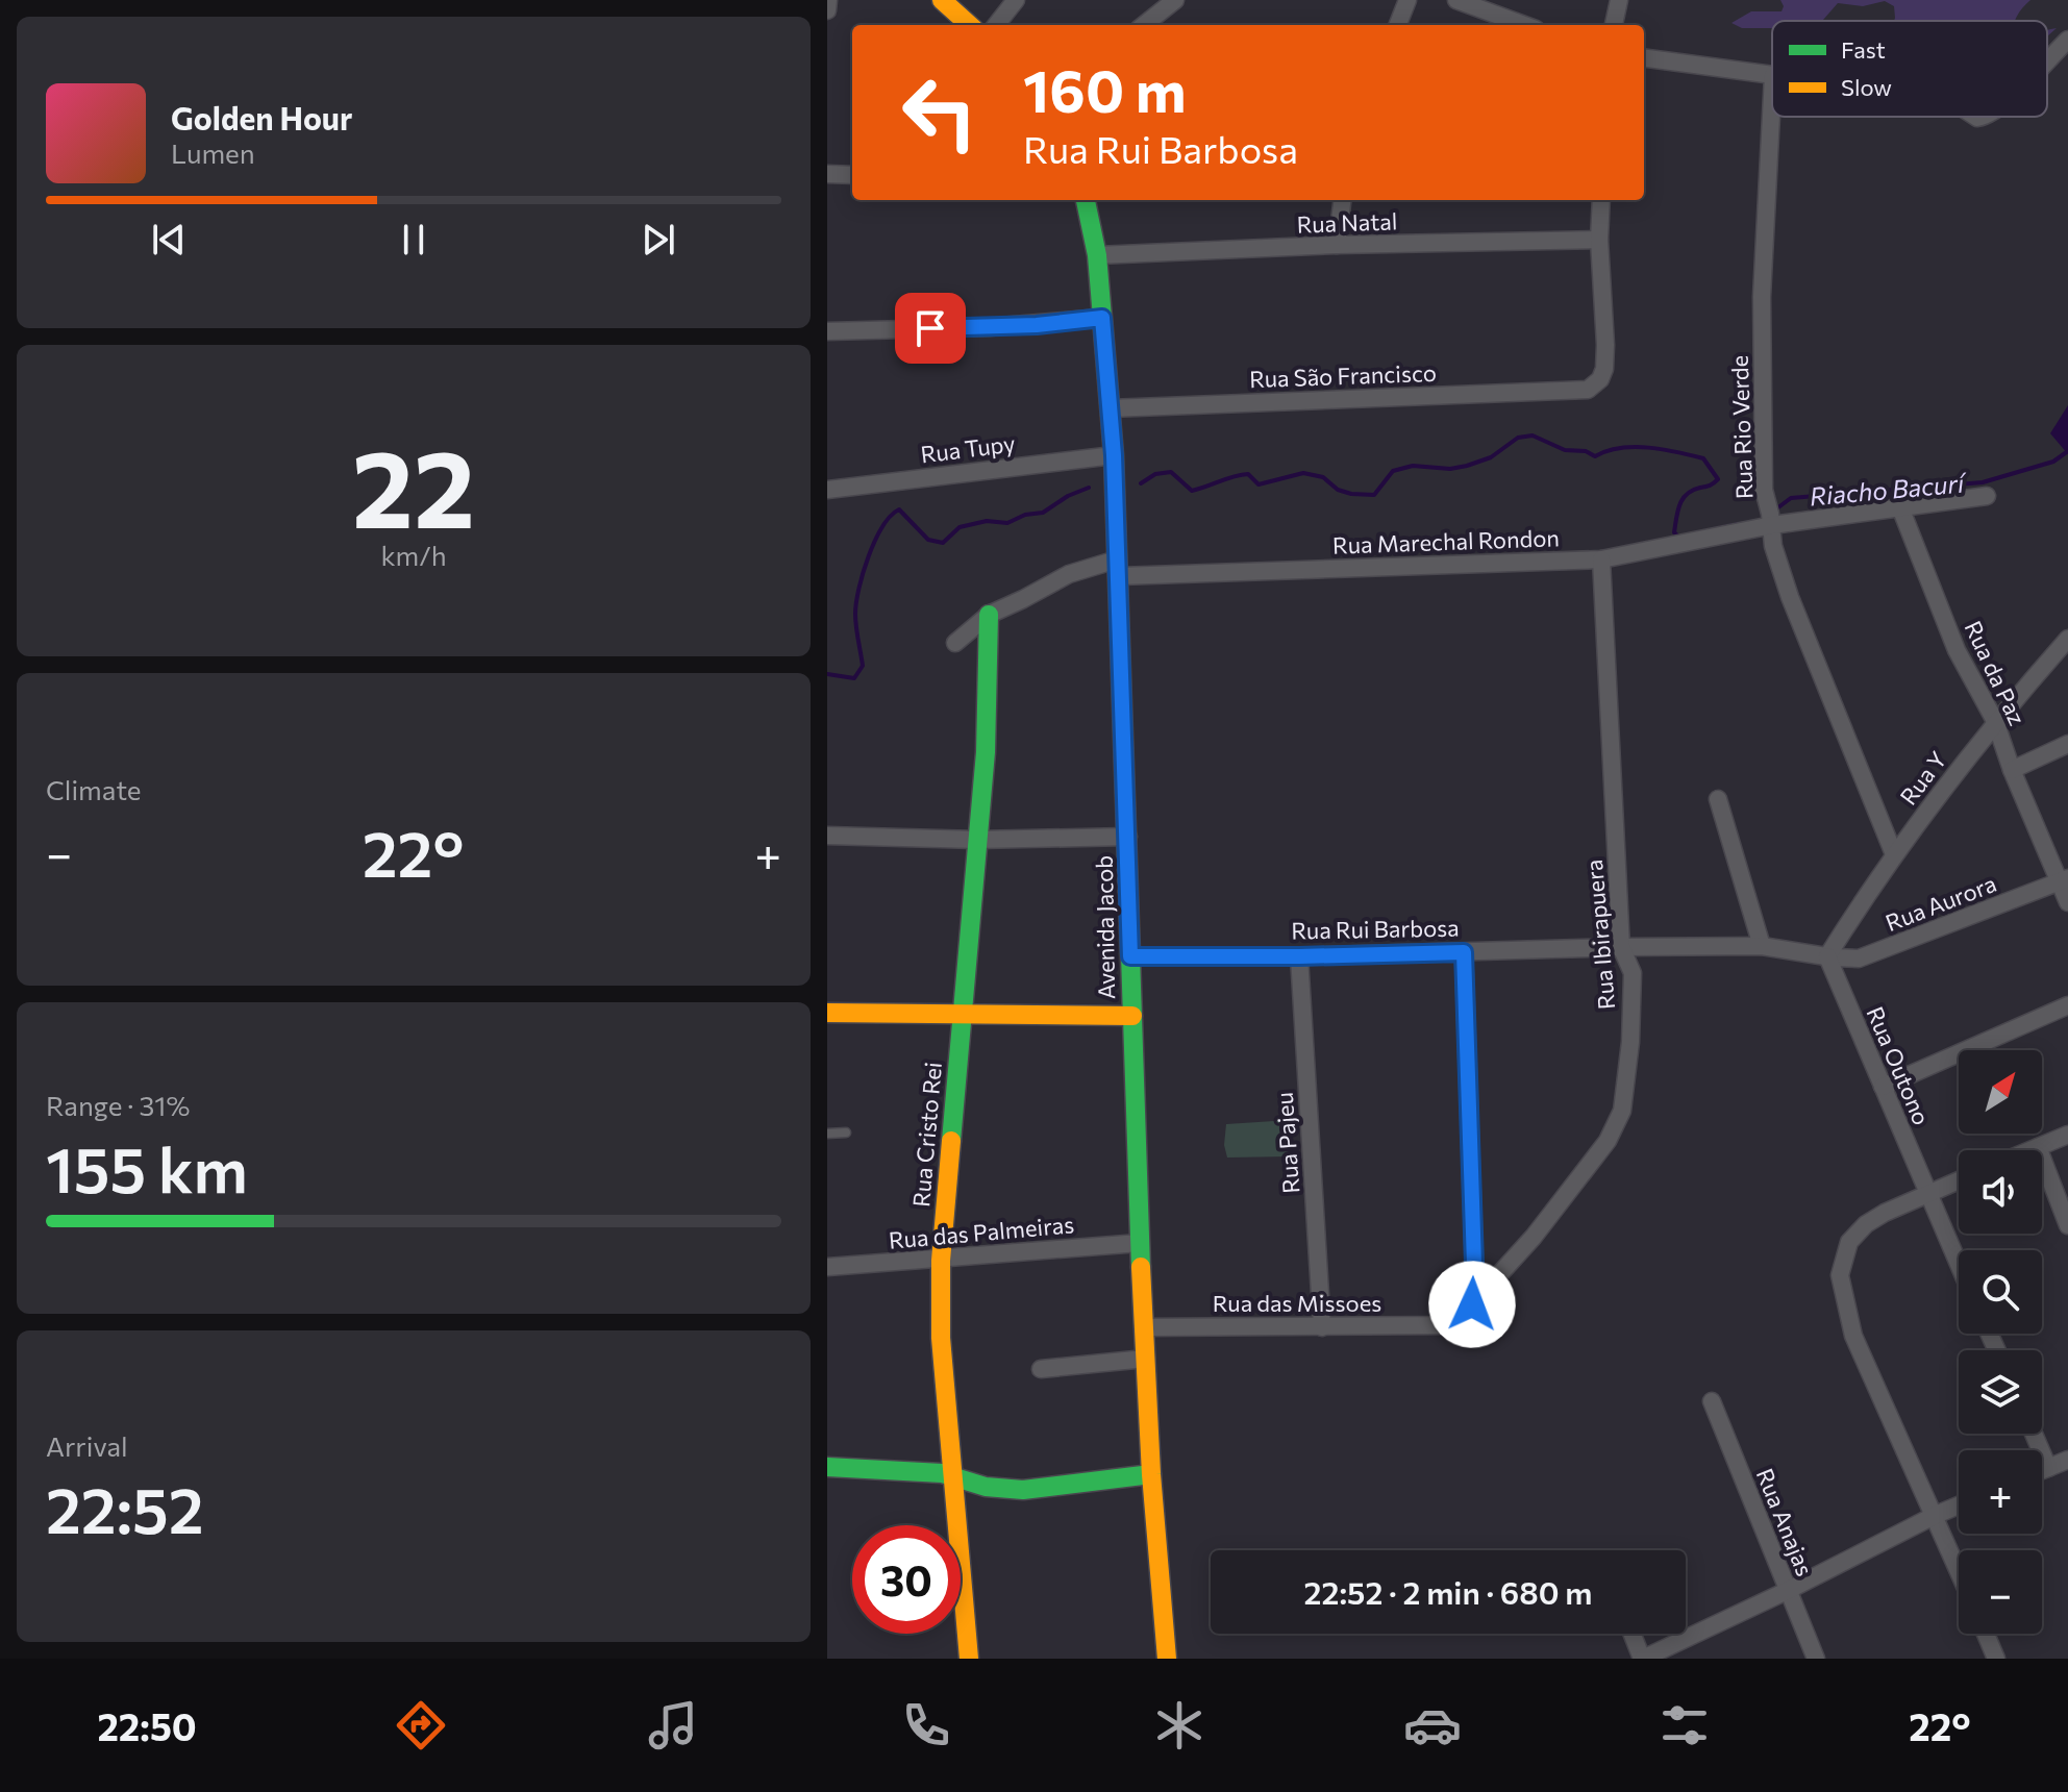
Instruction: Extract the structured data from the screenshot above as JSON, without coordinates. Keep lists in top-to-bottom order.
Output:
{
  "streets": {
    "street": [
      "Rua Natal",
      "Rua São Francisco",
      "Rua Rio Verde",
      "Rua Tupy",
      "Rua Marechal Rondon",
      "Rua da Paz",
      "Rua Y",
      "Rua Aurora",
      "Avenida Jacob",
      "Rua Rui Barbosa",
      "Rua Ibirapuera",
      "Rua Outono",
      "Rua Cristo Rei",
      "Rua Pajeu",
      "Rua das Palmeiras",
      "Rua das Missoes",
      "Rua Anajas"
    ]
  },
  "crossings": [
    ["Rua Natal", "Rua São Francisco"],
    ["Rua Natal", "Avenida Jacob"],
    ["Rua São Francisco", "Avenida Jacob"],
    ["Rua Rio Verde", "Rua Marechal Rondon"],
    ["Rua Rio Verde", "Rua Y"],
    ["Rua Tupy", "Avenida Jacob"],
    ["Rua Marechal Rondon", "Rua da Paz"],
    ["Rua Marechal Rondon", "Avenida Jacob"],
    ["Rua Marechal Rondon", "Rua Ibirapuera"],
    ["Rua Marechal Rondon", "Rua Cristo Rei"],
    ["Rua da Paz", "Rua Y"],
    ["Rua da Paz", "Rua Aurora"],
    ["Rua Y", "Rua Aurora"],
    ["Rua Y", "Rua Outono"],
    ["Rua Aurora", "Rua Rui Barbosa"],
    ["Rua Aurora", "Rua Outono"],
    ["Avenida Jacob", "Rua Rui Barbosa"],
    ["Avenida Jacob", "Rua das Palmeiras"],
    ["Avenida Jacob", "Rua das Missoes"],
    ["Rua Rui Barbosa", "Rua Ibirapuera"],
    ["Rua Rui Barbosa", "Rua Pajeu"],
    ["Rua Ibirapuera", "Rua das Missoes"],
    ["Rua Cristo Rei", "Rua das Palmeiras"],
    ["Rua Pajeu", "Rua das Missoes"]
  ],
  "water": ["Riacho Bacurí"],
  "legend": ["Fast", "Slow"],
  "north": "top right",
  "page": {
    "turn": ["160 m", "Rua Rui Barbosa"],
    "song": ["Golden Hour", "Lumen"],
    "tile": [
      ["22", "km/h"],
      "Climate",
      ["Range · 31%", "155 km"],
      ["Arrival", "22:52"]
    ],
    "heat": ["−", "22°", "+"],
    "map_buttons": ["+", "−"],
    "limit": "30",
    "trip": "22:52 · 2 min · 680 m",
    "tabs": ["22:50", "22°"]
  }
}
